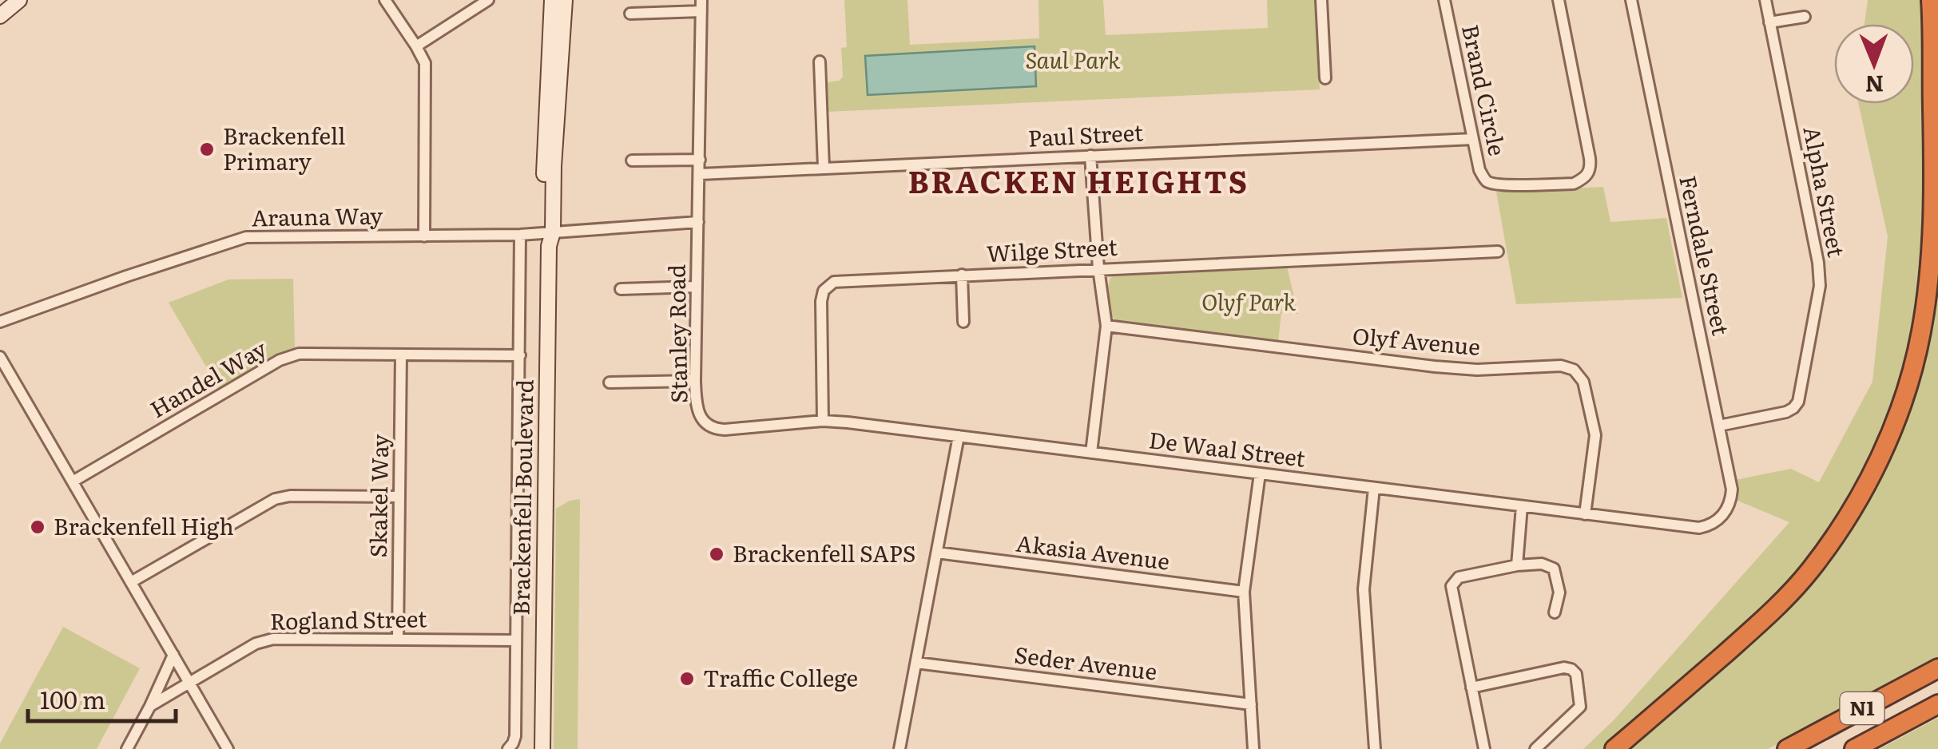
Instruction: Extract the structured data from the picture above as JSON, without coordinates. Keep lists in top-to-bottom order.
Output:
{
  "streets": {
    "highway": ["N1"],
    "street": [
      "Brand Circle",
      "Paul Street",
      "Alpha Street",
      "Arauna Way",
      "Wilge Street",
      "Ferndale Street",
      "Stanley Road",
      "Olyf Avenue",
      "Handel Way",
      "De Waal Street",
      "Skakel Way",
      "Brackenfell Boulevard",
      "Akasia Avenue",
      "Rogland Street",
      "Seder Avenue"
    ]
  },
  "crossings": [
    ["Brand Circle", "Paul Street"],
    ["Paul Street", "Stanley Road"],
    ["Alpha Street", "Ferndale Street"],
    ["Arauna Way", "Brackenfell Boulevard"],
    ["Wilge Street", "De Waal Street"],
    ["Ferndale Street", "De Waal Street"],
    ["Stanley Road", "De Waal Street"],
    ["Olyf Avenue", "De Waal Street"],
    ["Handel Way", "Skakel Way"],
    ["Skakel Way", "Rogland Street"]
  ],
  "districts": ["BRACKEN HEIGHTS"],
  "parks": ["Saul Park", "Olyf Park"],
  "places": [
    "Brackenfell Primary",
    "Brackenfell High",
    "Brackenfell SAPS",
    "Traffic College"
  ],
  "scale_bar": "100 m",
  "north": "bottom"
}
